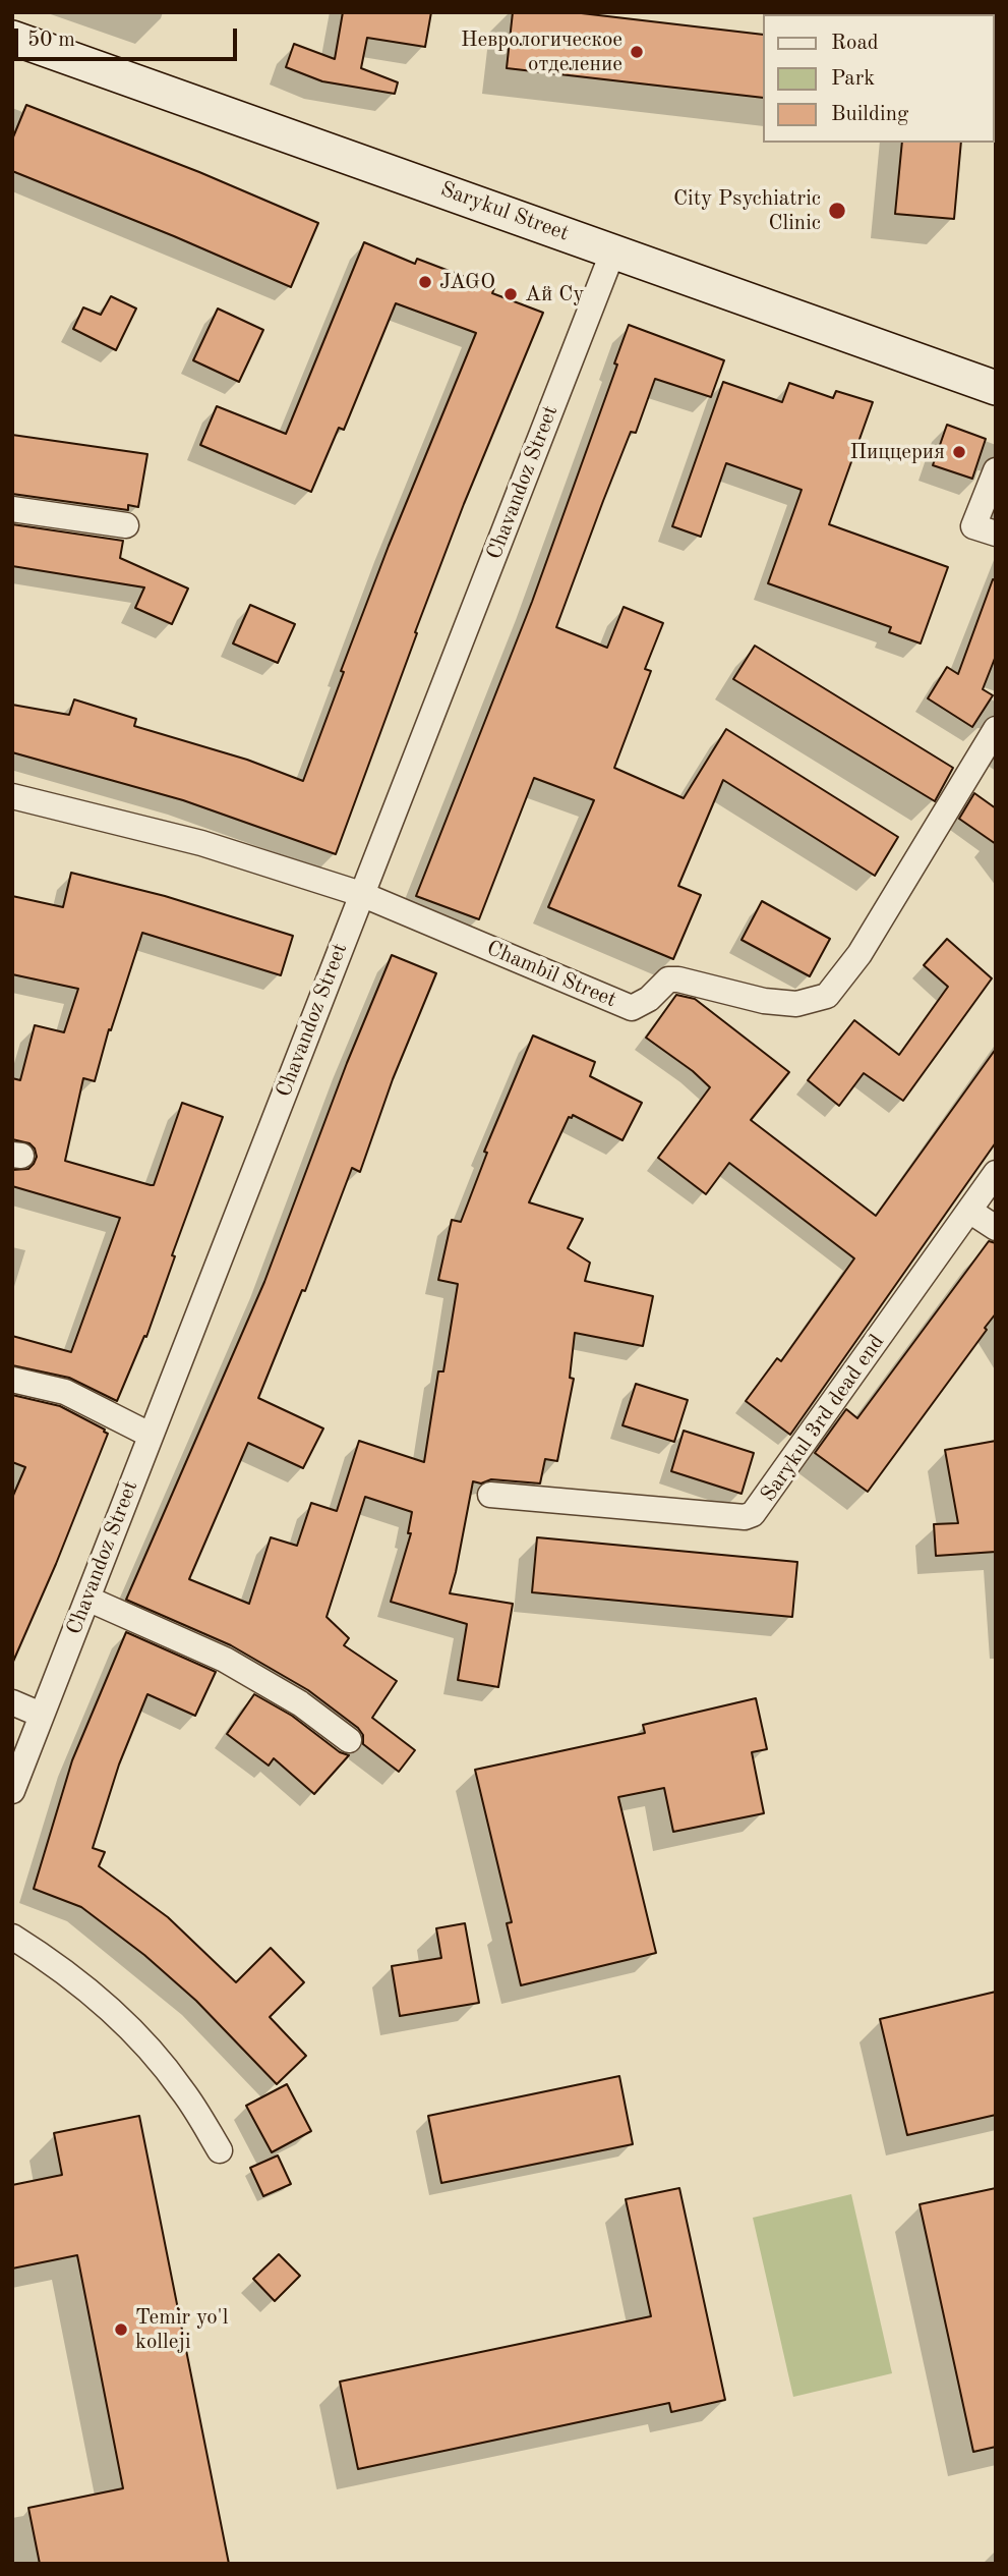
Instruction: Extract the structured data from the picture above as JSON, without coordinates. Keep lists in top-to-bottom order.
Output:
{
  "streets": {
    "main road": ["Sarykul Street"],
    "street": ["Chavandoz Street", "Chambil Street", "Sarykul 3rd dead end"]
  },
  "crossings": [
    ["Sarykul Street", "Chavandoz Street"],
    ["Chavandoz Street", "Chambil Street"]
  ],
  "places": [
    "Неврологическое отделение",
    "City Psychiatric Clinic",
    "JAGO",
    "Ай Су",
    "Пиццерия",
    "Temir yo'l kolleji"
  ],
  "legend": ["Road", "Park", "Building"],
  "scale_bar": "50 m"
}
